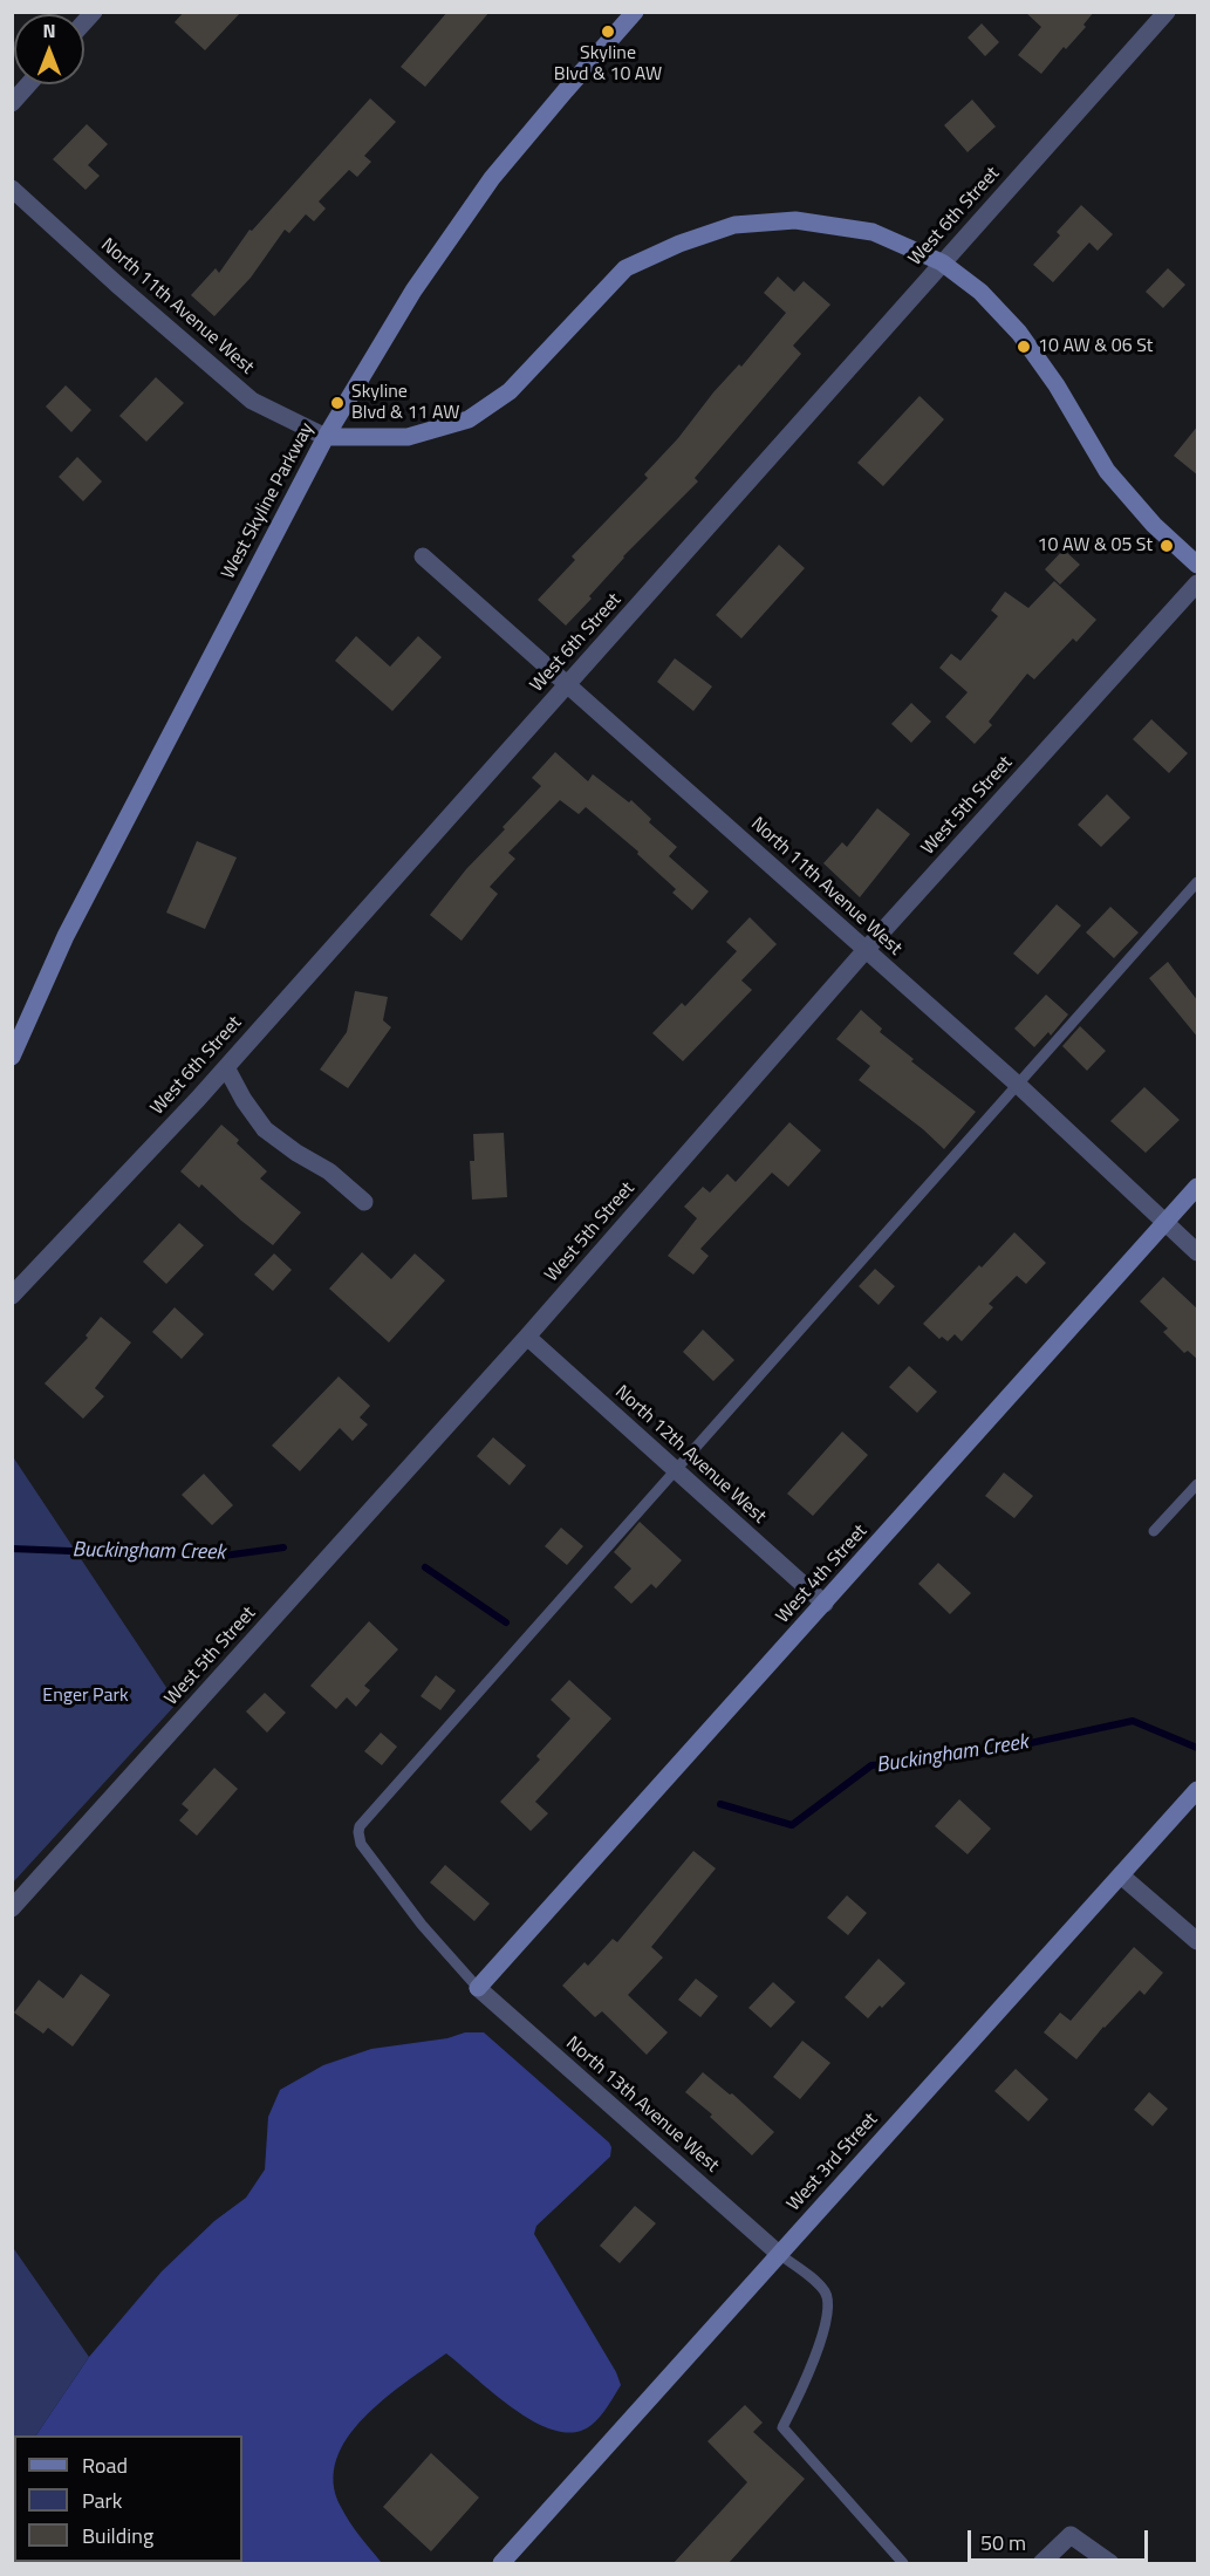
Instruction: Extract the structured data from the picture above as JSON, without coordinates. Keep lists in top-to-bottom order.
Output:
{
  "streets": {
    "street": [
      "West 6th Street",
      "North 11th Avenue West",
      "West Skyline Parkway",
      "West 5th Street",
      "North 12th Avenue West",
      "West 4th Street",
      "North 13th Avenue West",
      "West 3rd Street"
    ]
  },
  "crossings": [
    ["West 6th Street", "North 11th Avenue West"],
    ["North 11th Avenue West", "West Skyline Parkway"],
    ["North 11th Avenue West", "West 5th Street"],
    ["North 11th Avenue West", "West 4th Street"],
    ["West 5th Street", "North 12th Avenue West"],
    ["North 12th Avenue West", "West 4th Street"],
    ["West 4th Street", "North 13th Avenue West"],
    ["North 13th Avenue West", "West 3rd Street"]
  ],
  "water": ["Buckingham Creek"],
  "parks": ["Enger Park"],
  "places": [
    "Skyline Blvd & 10 AW",
    "10 AW & 06 St",
    "Skyline Blvd & 11 AW",
    "10 AW & 05 St"
  ],
  "legend": ["Road", "Park", "Building"],
  "scale_bar": "50 m",
  "north": "top"
}
